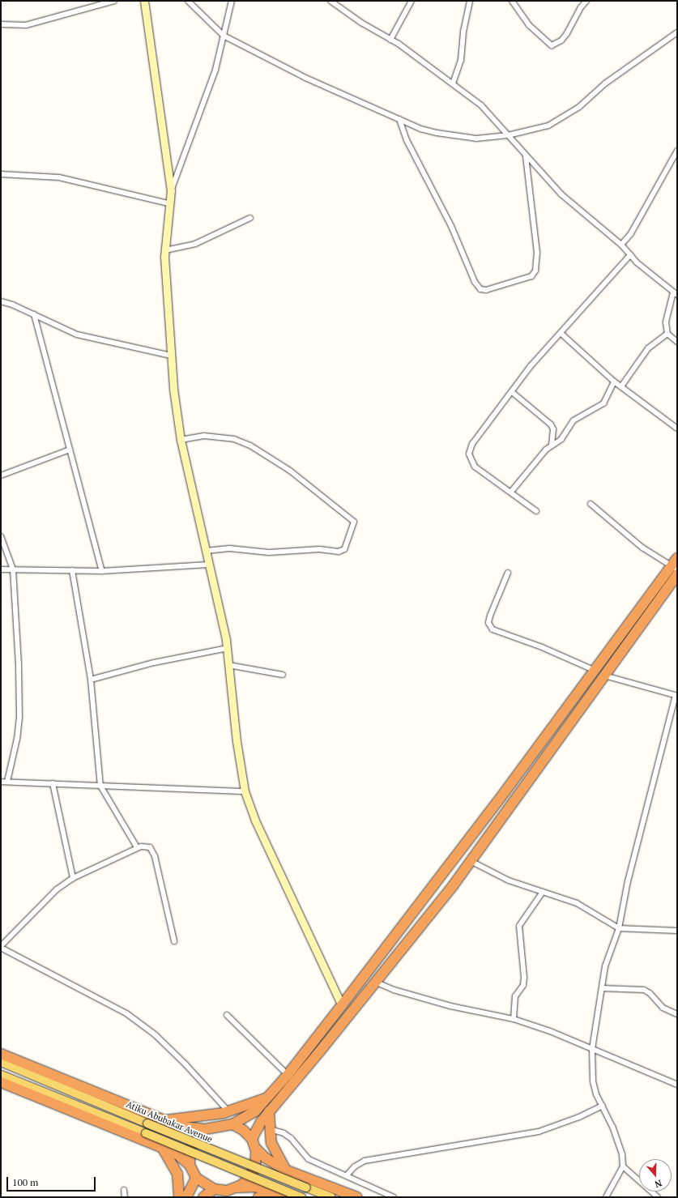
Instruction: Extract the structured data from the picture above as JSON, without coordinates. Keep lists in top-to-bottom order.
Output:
{
  "streets": {
    "main road": ["Atiku Abubakar Avenue"]
  },
  "scale_bar": "100 m",
  "north": "bottom"
}
